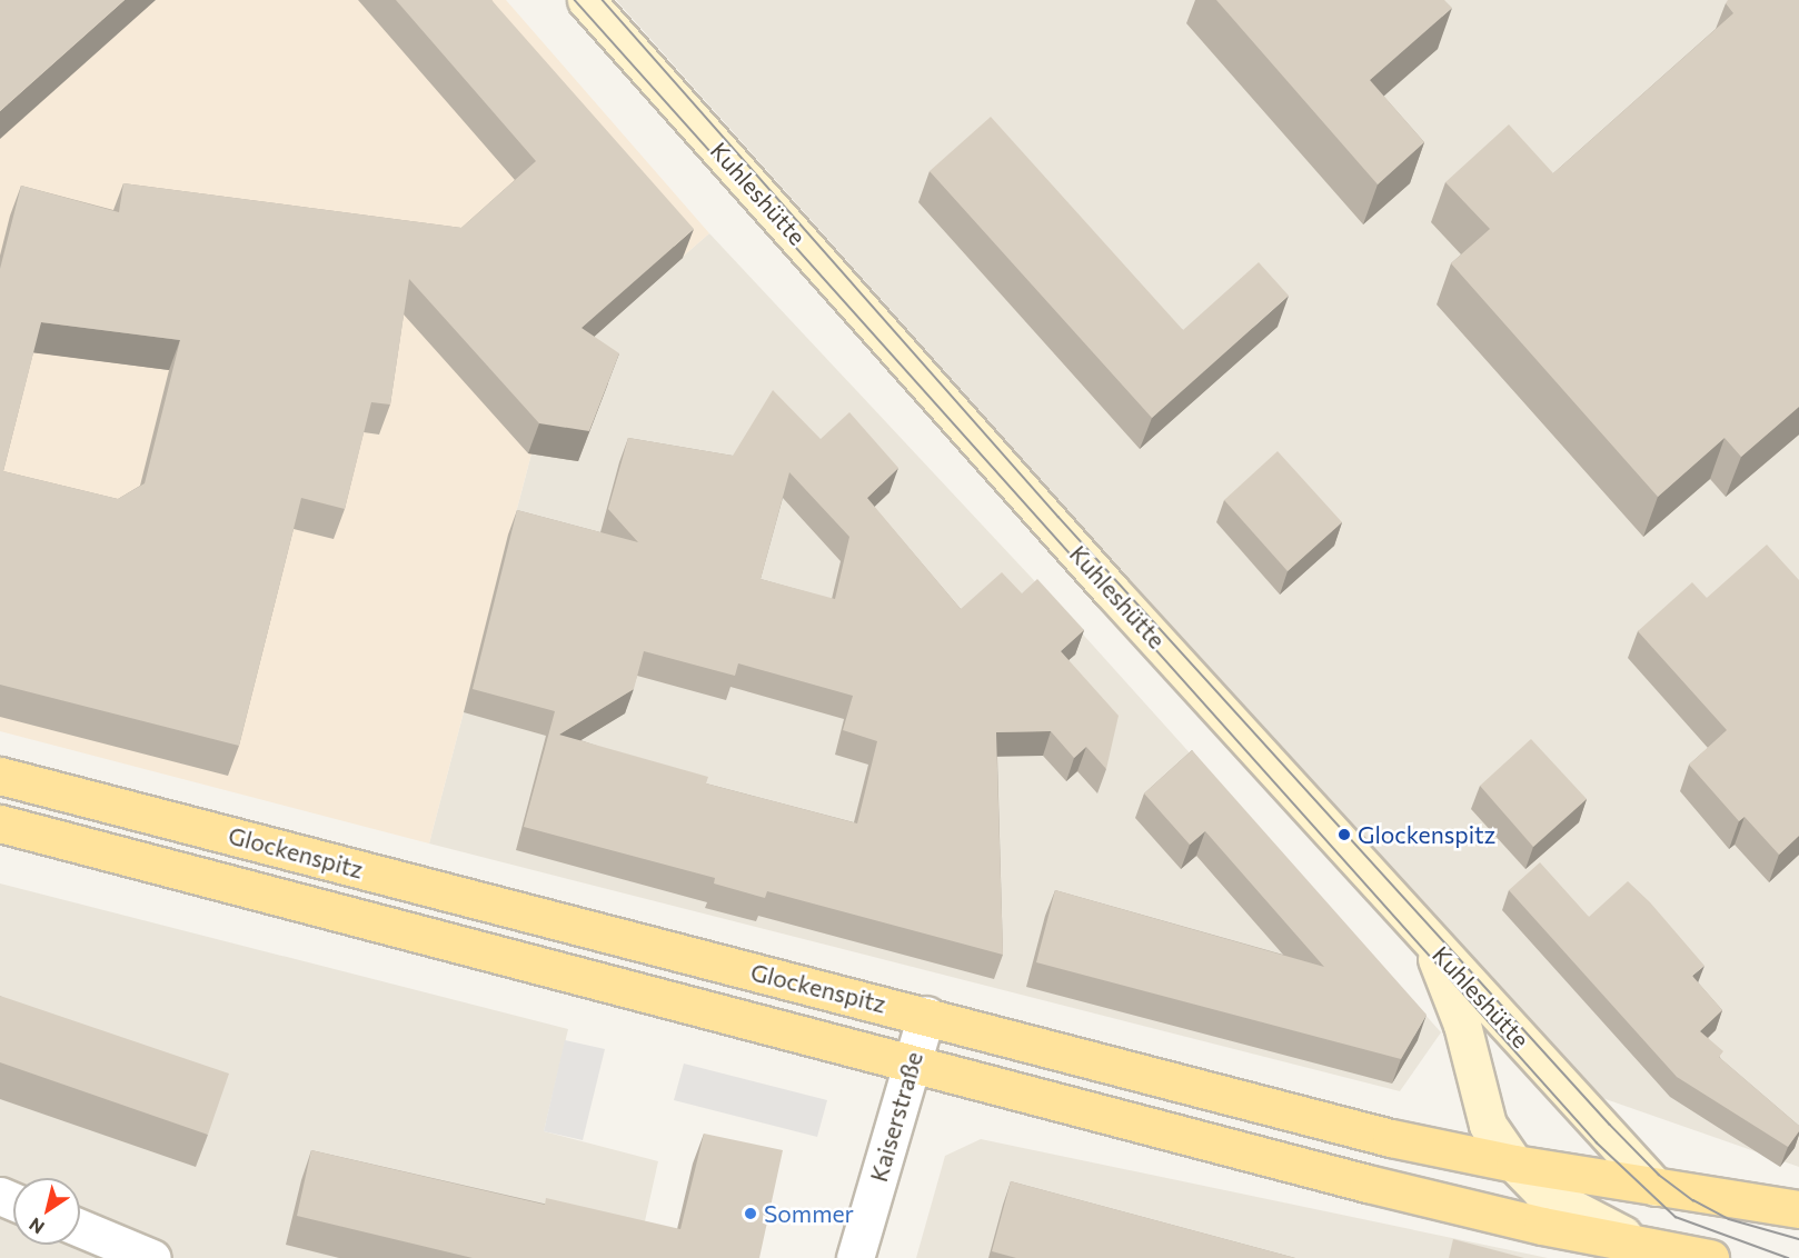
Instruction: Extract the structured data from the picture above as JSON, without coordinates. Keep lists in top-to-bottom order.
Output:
{
  "streets": {
    "main road": ["Glockenspitz"],
    "street": ["Kuhleshütte", "Kaiserstraße"]
  },
  "crossings": [
    ["Kuhleshütte", "Glockenspitz"],
    ["Glockenspitz", "Kaiserstraße"]
  ],
  "places": ["Glockenspitz", "Sommer"],
  "north": "bottom left"
}
